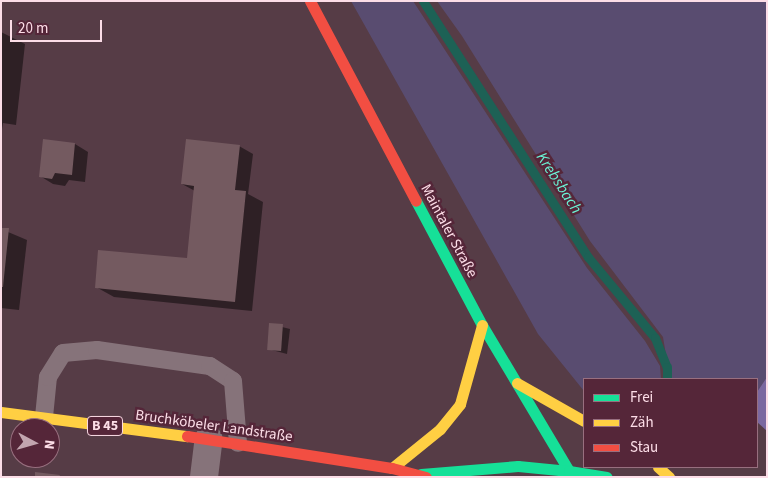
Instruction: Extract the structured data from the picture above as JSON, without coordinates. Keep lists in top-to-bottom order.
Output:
{
  "streets": {
    "main road": ["Maintaler Straße", "B 45", "Bruchköbeler Landstraße"]
  },
  "crossings": [
    ["Maintaler Straße", "B 45"],
    ["Maintaler Straße", "Bruchköbeler Landstraße"],
    ["B 45", "Bruchköbeler Landstraße"]
  ],
  "water": ["Krebsbach"],
  "legend": ["Frei", "Zäh", "Stau"],
  "scale_bar": "20 m",
  "north": "right"
}
